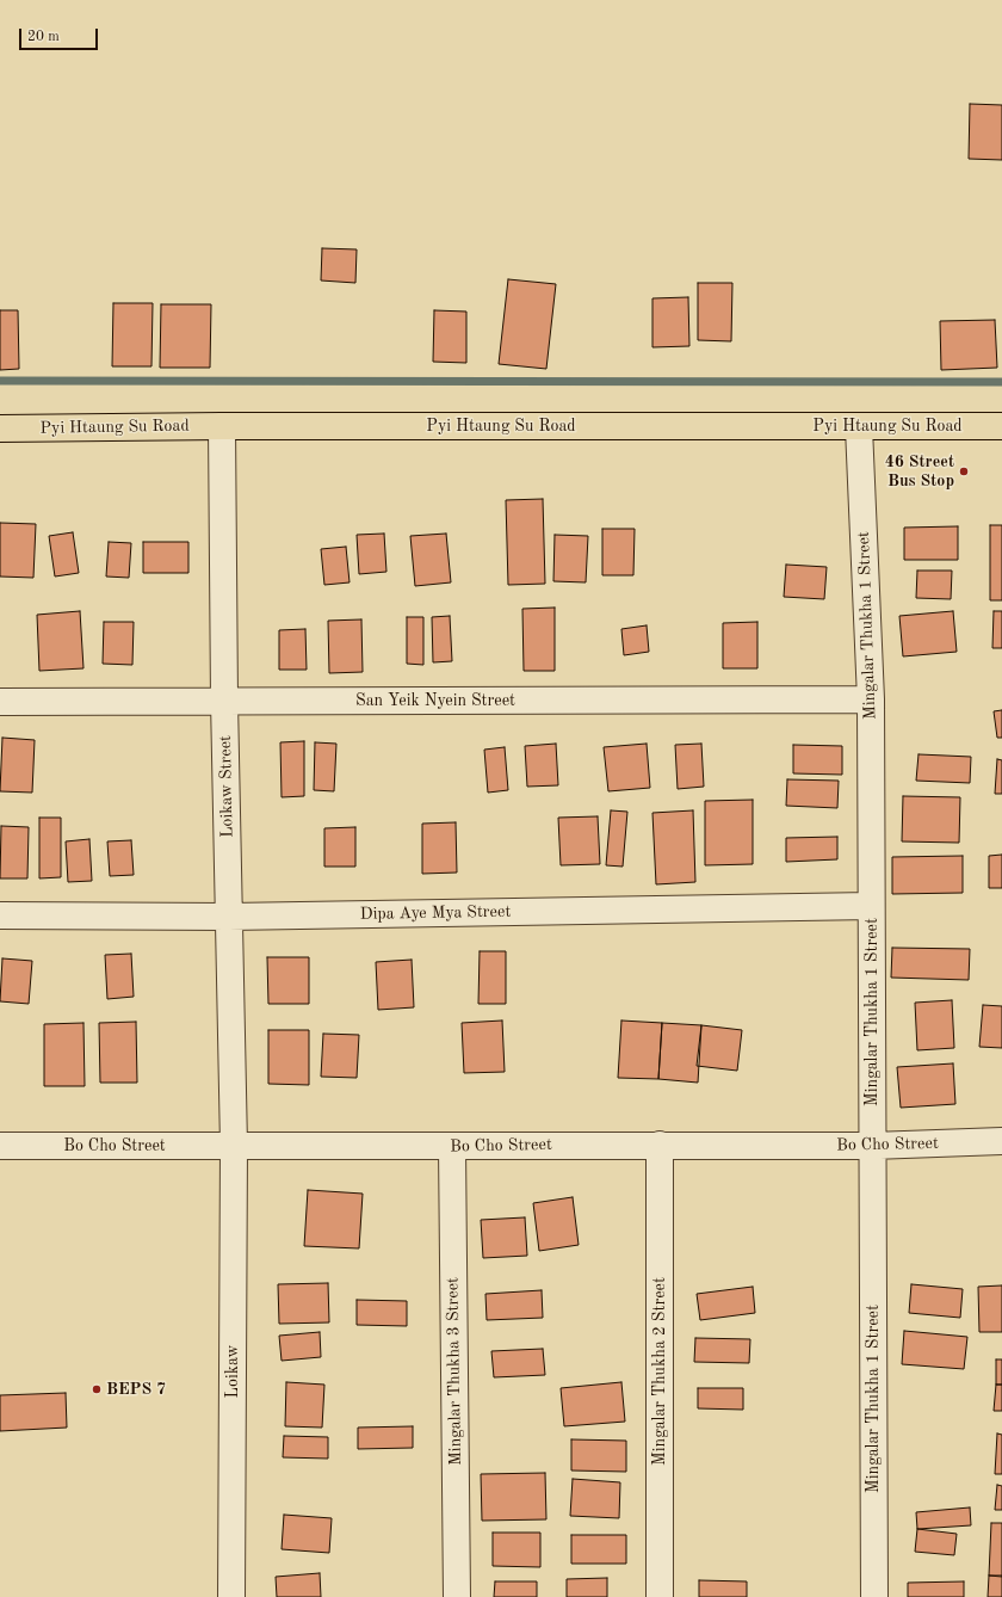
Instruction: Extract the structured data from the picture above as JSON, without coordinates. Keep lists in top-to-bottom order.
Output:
{
  "streets": {
    "main road": ["Pyi Htaung Su Road"],
    "street": [
      "Mingalar Thukha 1 Street",
      "San Yeik Nyein Street",
      "Loikaw Street",
      "Dipa Aye Mya Street",
      "Bo Cho Street",
      "Loikaw",
      "Mingalar Thukha 3 Street",
      "Mingalar Thukha 2 Street"
    ]
  },
  "crossings": [
    ["Pyi Htaung Su Road", "Mingalar Thukha 1 Street"],
    ["Pyi Htaung Su Road", "Loikaw Street"],
    ["Mingalar Thukha 1 Street", "San Yeik Nyein Street"],
    ["Mingalar Thukha 1 Street", "Dipa Aye Mya Street"],
    ["Mingalar Thukha 1 Street", "Bo Cho Street"],
    ["San Yeik Nyein Street", "Loikaw Street"],
    ["Loikaw Street", "Dipa Aye Mya Street"],
    ["Loikaw Street", "Bo Cho Street"],
    ["Loikaw Street", "Loikaw"],
    ["Bo Cho Street", "Loikaw"],
    ["Bo Cho Street", "Mingalar Thukha 3 Street"],
    ["Bo Cho Street", "Mingalar Thukha 2 Street"]
  ],
  "places": ["46 Street Bus Stop", "BEPS 7"],
  "scale_bar": "20 m"
}
